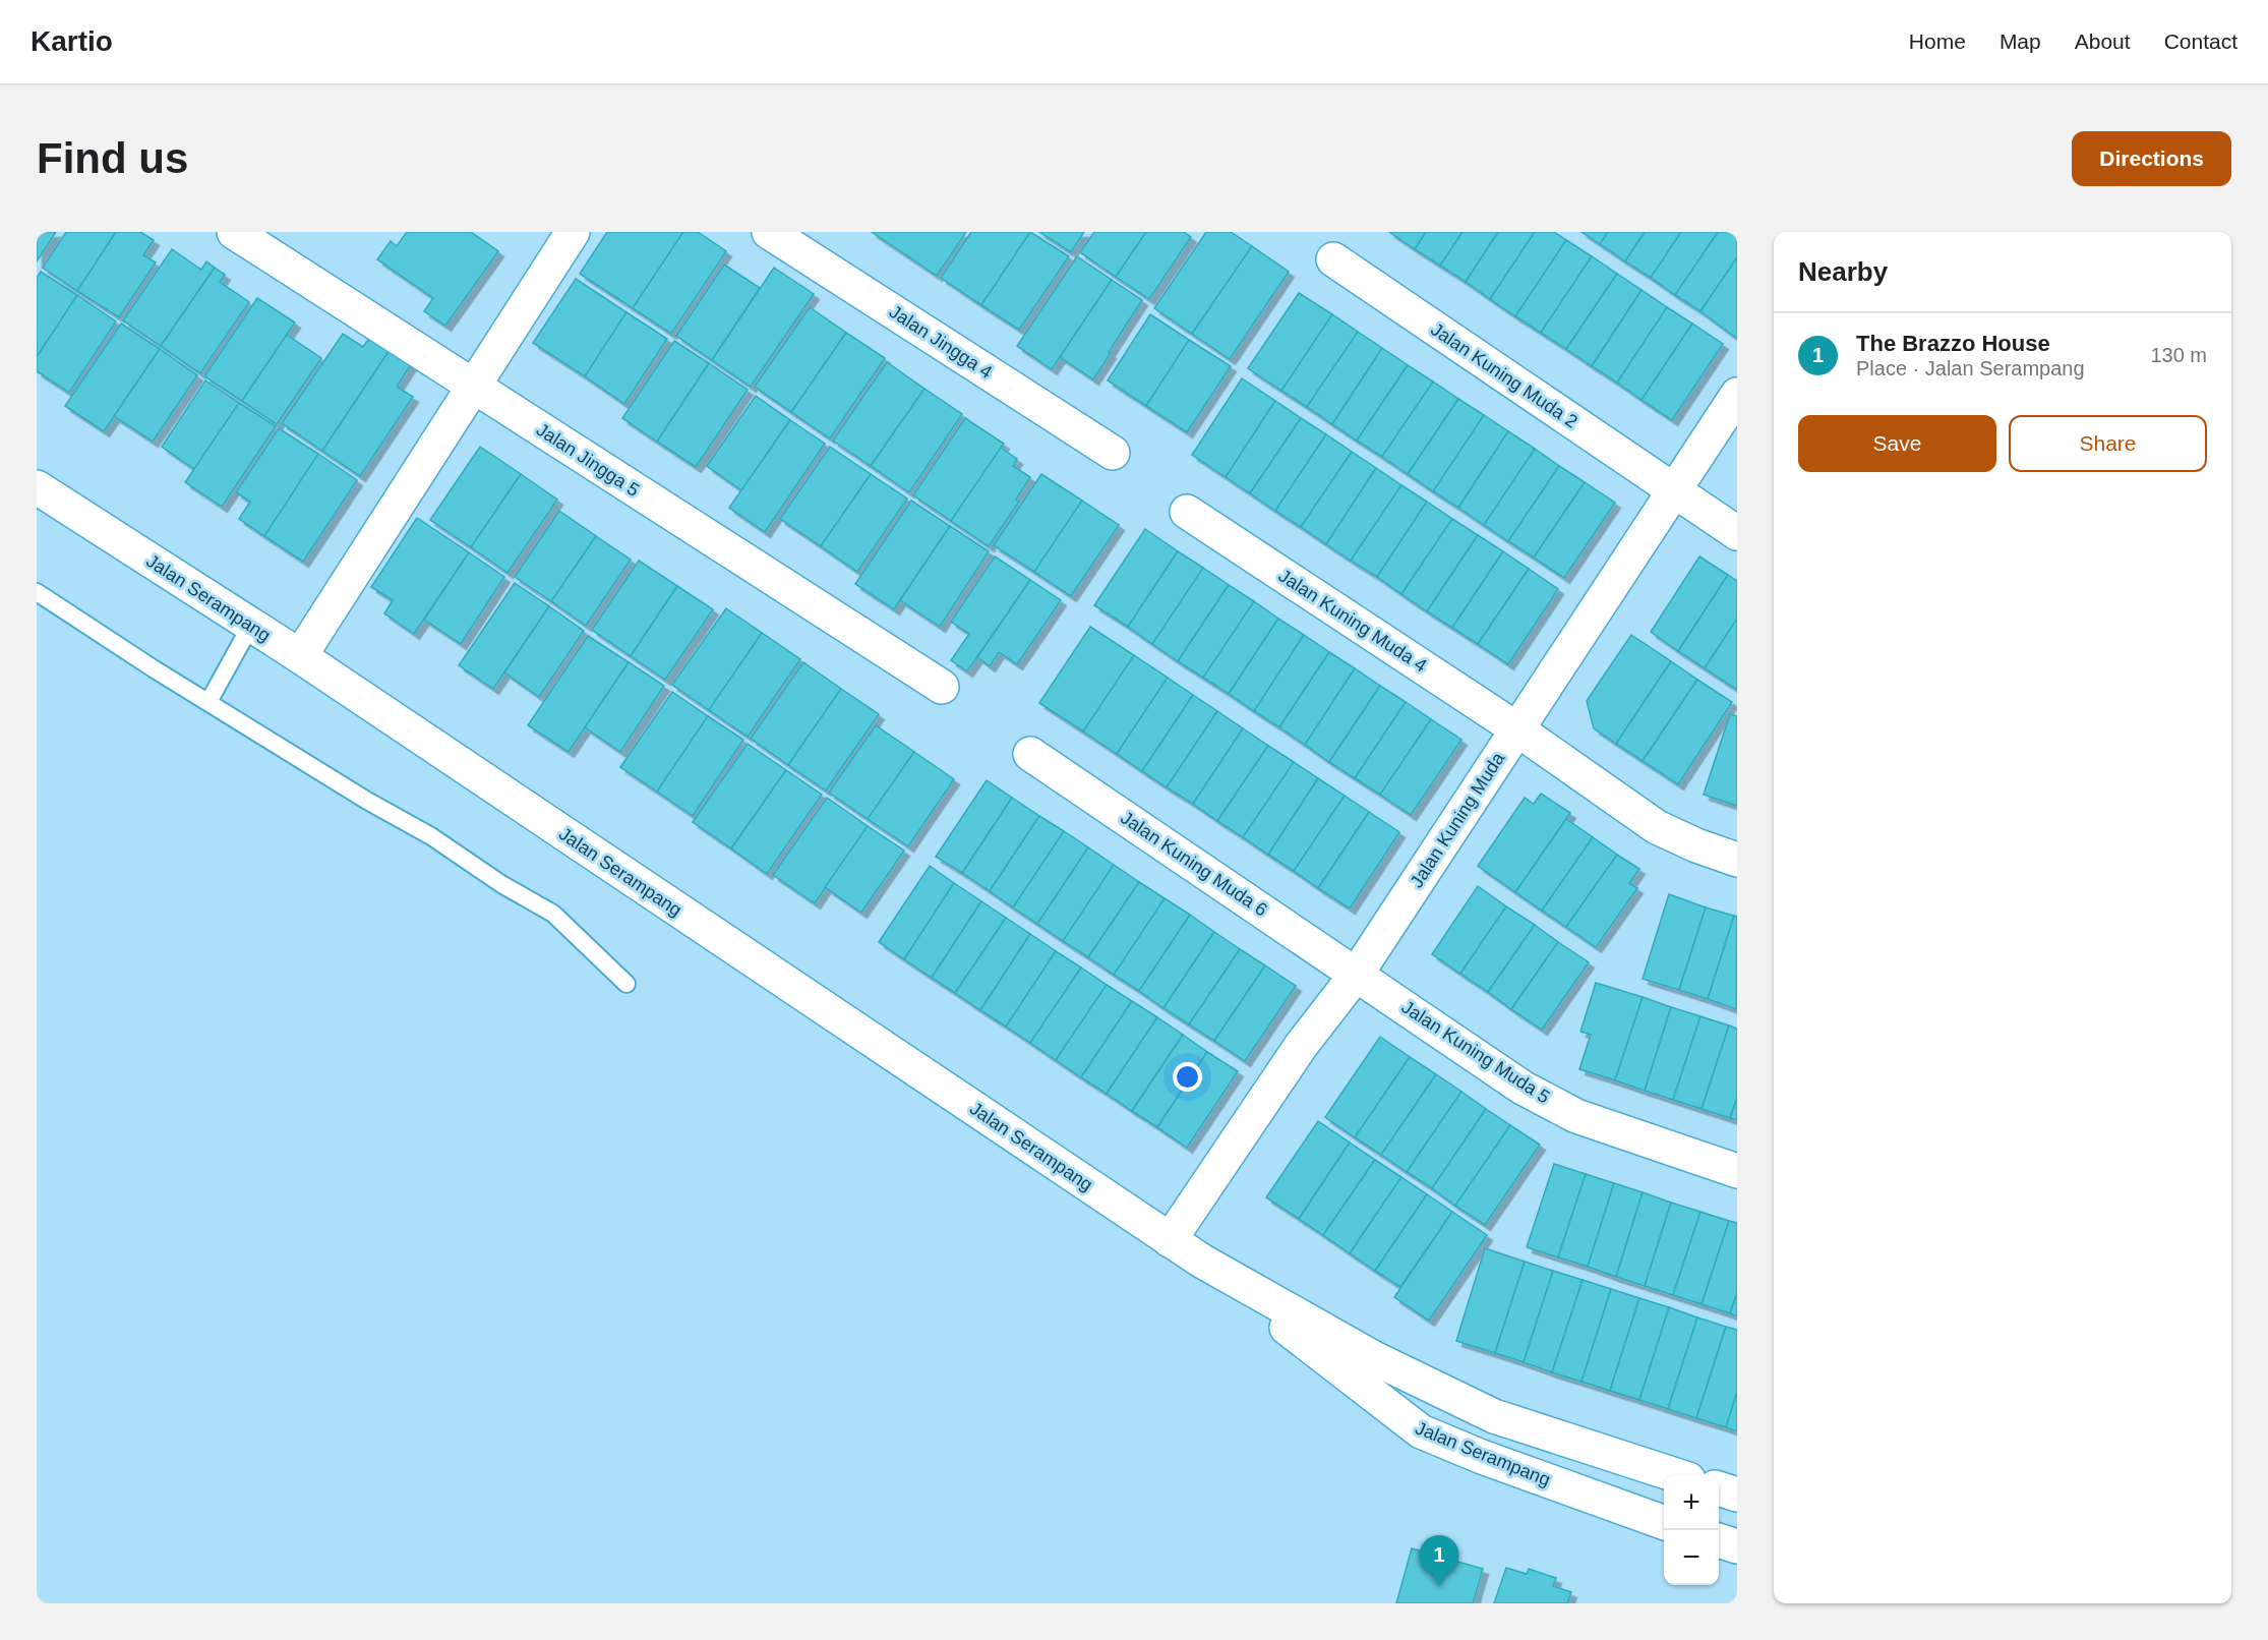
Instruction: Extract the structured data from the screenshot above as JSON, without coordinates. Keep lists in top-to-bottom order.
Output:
{
  "streets": {
    "street": [
      "Jalan Jingga 4",
      "Jalan Kuning Muda 2",
      "Jalan Jingga 5",
      "Jalan Serampang",
      "Jalan Kuning Muda 4",
      "Jalan Kuning Muda",
      "Jalan Kuning Muda 6",
      "Jalan Kuning Muda 5"
    ]
  },
  "crossings": [
    ["Jalan Kuning Muda 2", "Jalan Kuning Muda"],
    ["Jalan Serampang", "Jalan Kuning Muda"],
    ["Jalan Kuning Muda 4", "Jalan Kuning Muda"],
    ["Jalan Kuning Muda", "Jalan Kuning Muda 6"],
    ["Jalan Kuning Muda", "Jalan Kuning Muda 5"],
    ["Jalan Kuning Muda 6", "Jalan Kuning Muda 5"]
  ],
  "page": {
    "header": "Kartio",
    "nav": [
      "Home",
      "Map",
      "About",
      "Contact"
    ],
    "buttons": [
      "Directions",
      ["Save", "Share"]
    ],
    "title": "Find us",
    "heading": "Nearby",
    "list": [
      {
        "mark": "1",
        "name": "The Brazzo House",
        "note": "Place · Jalan Serampang",
        "value": "130 m"
      }
    ],
    "map_buttons": ["+", "−"],
    "pins": "1"
  }
}
